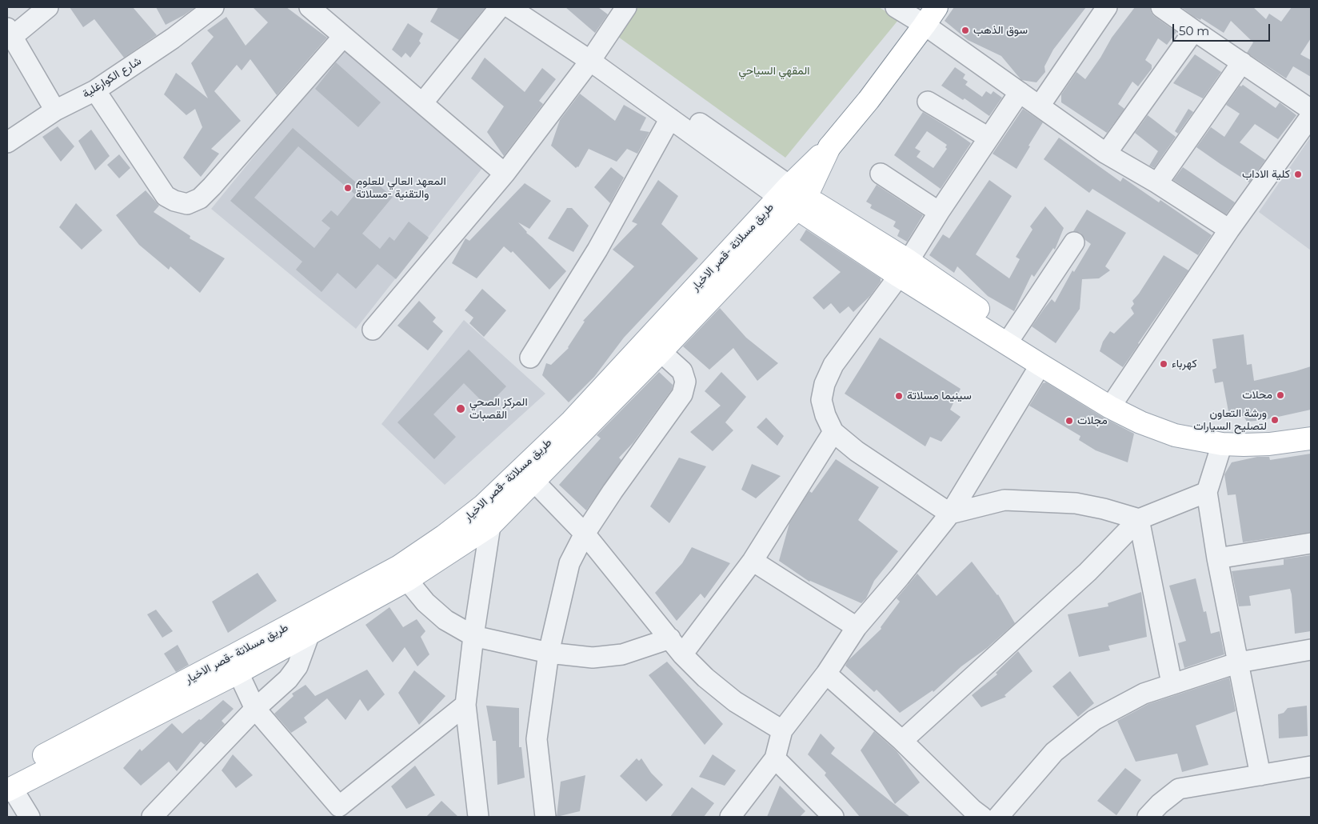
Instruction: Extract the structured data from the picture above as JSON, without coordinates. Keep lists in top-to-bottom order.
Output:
{
  "streets": {
    "main road": ["طريق مسلاتة -قصر الاخيار"],
    "street": ["شارع الكوارغلية"]
  },
  "parks": ["المقهي السياحي"],
  "places": [
    "سوق الذهب",
    "كلية الاداب",
    "المعهد العالي للعلوم والتقنية -مسلاتة",
    "كهرباء",
    "محلات",
    "سينيما مسلاتة",
    "المركز الصحي القصبات",
    "ورشة التعاون لتصليح السيارات",
    "مجلات"
  ],
  "scale_bar": "50 m"
}
